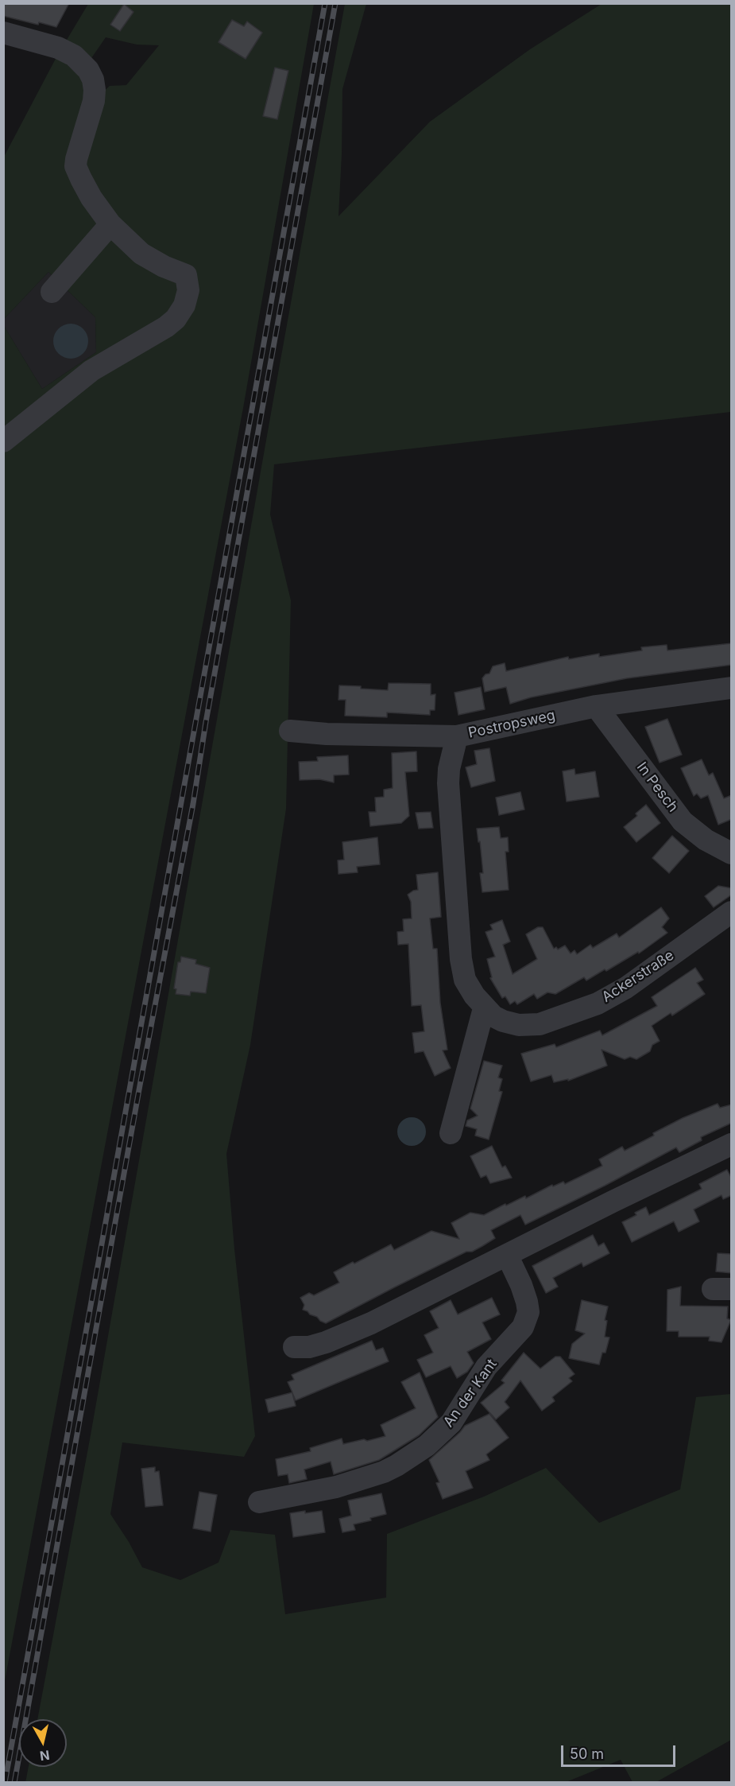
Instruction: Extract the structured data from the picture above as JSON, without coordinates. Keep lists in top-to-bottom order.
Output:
{
  "streets": {
    "street": [
      "Postropsweg",
      "In Pesch",
      "Ackerstraße",
      "An der Kant"
    ]
  },
  "crossings": [
    ["Postropsweg", "In Pesch"],
    ["Postropsweg", "Ackerstraße"]
  ],
  "scale_bar": "50 m",
  "north": "bottom"
}
